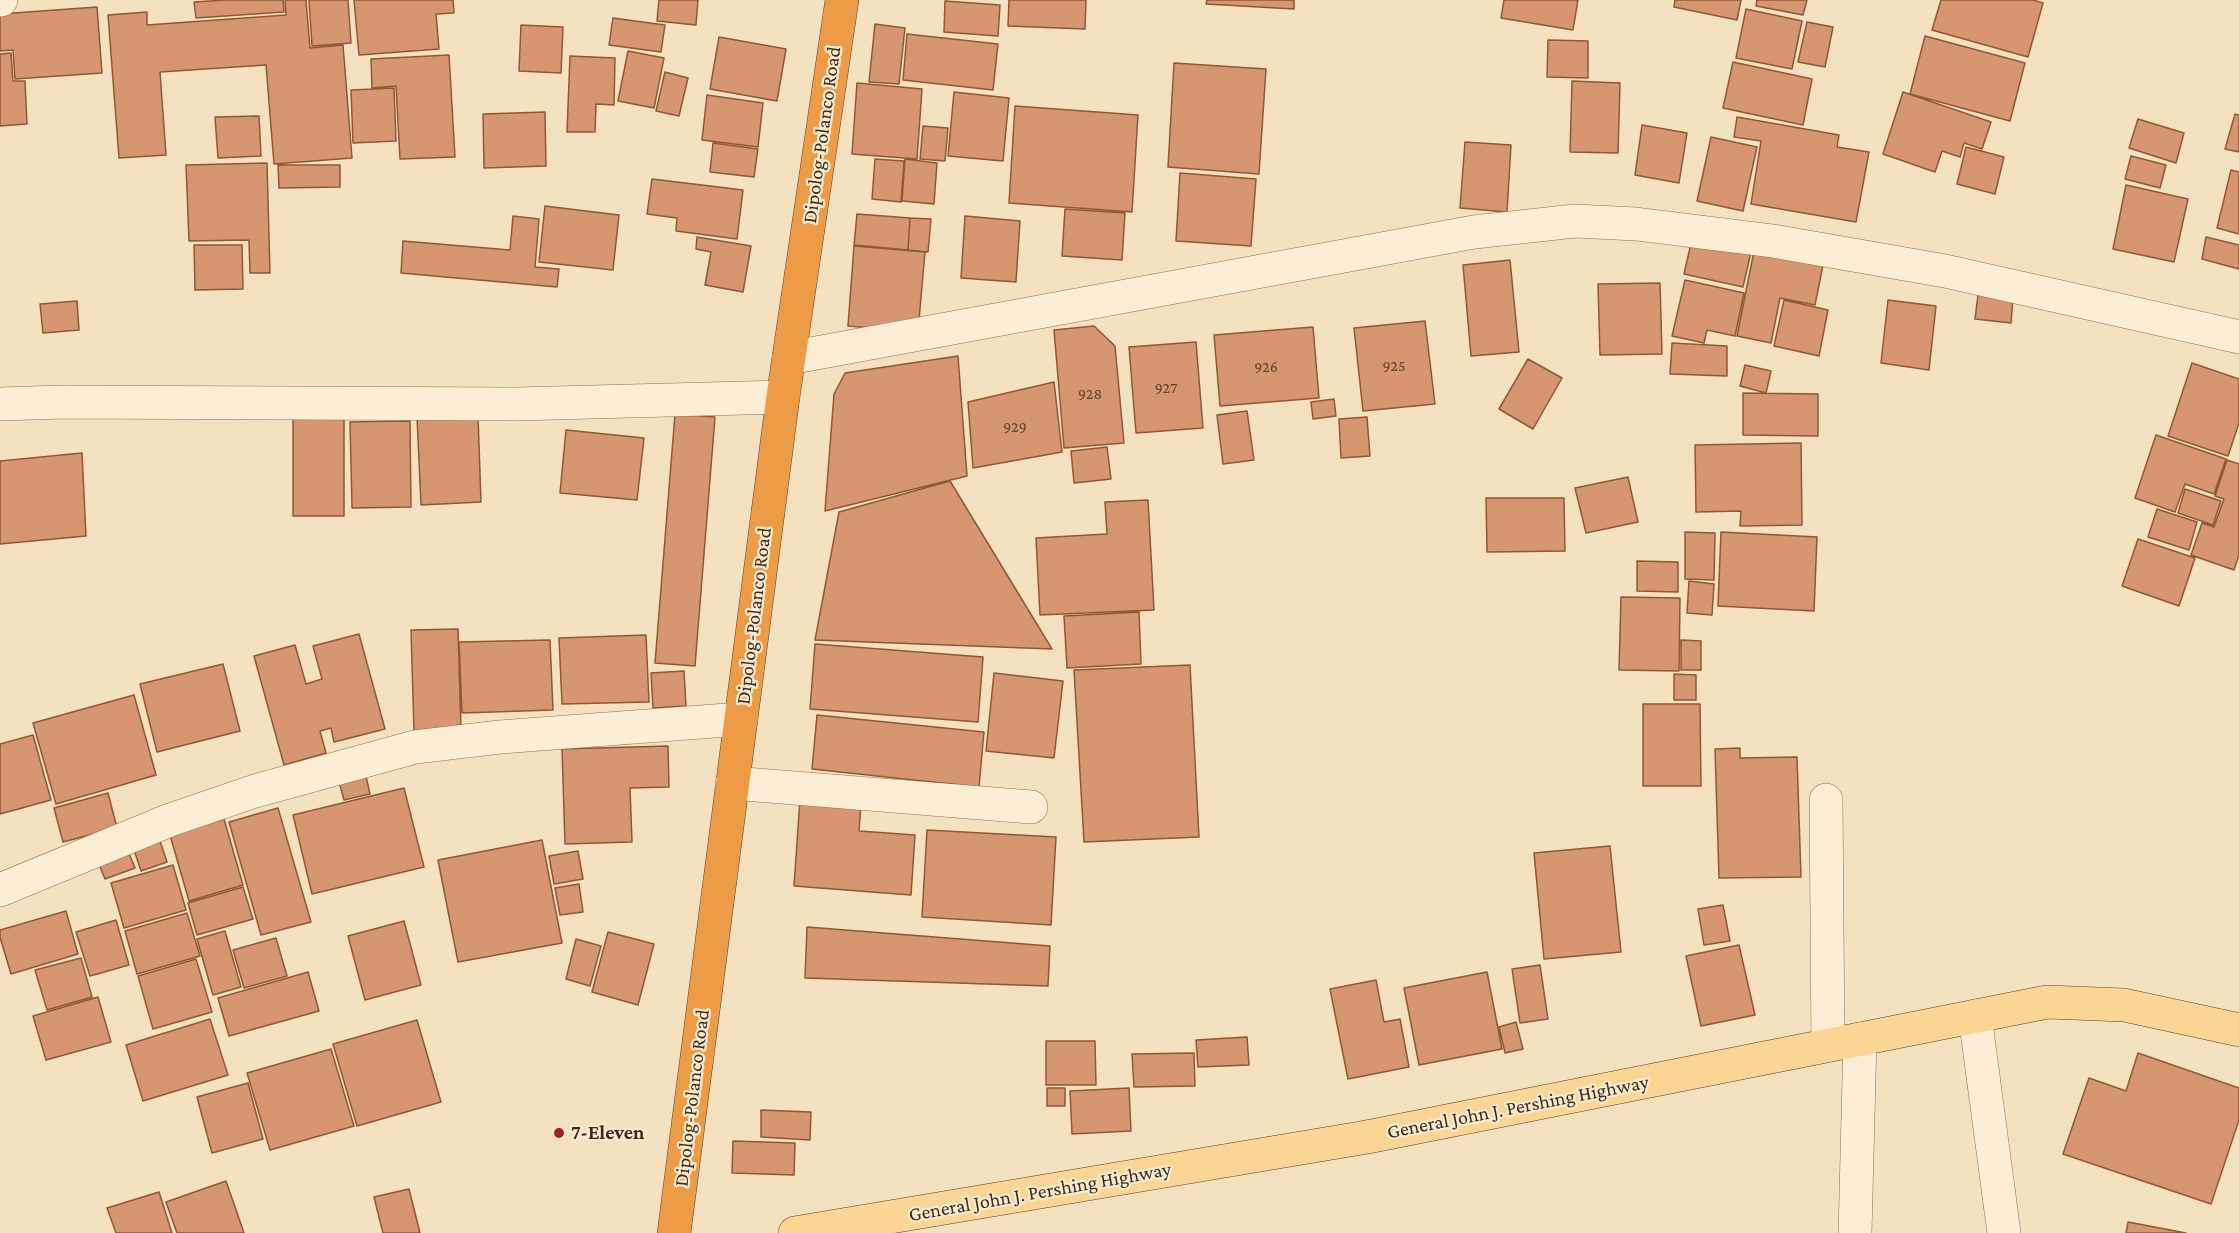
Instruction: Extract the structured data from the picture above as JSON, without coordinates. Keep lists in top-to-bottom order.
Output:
{
  "streets": {
    "highway": ["Dipolog-Polanco Road"],
    "main road": ["General John J. Pershing Highway"]
  },
  "places": ["7-Eleven"],
  "house_numbers": [
    "925",
    "926",
    "927",
    "928",
    "929"
  ]
}
